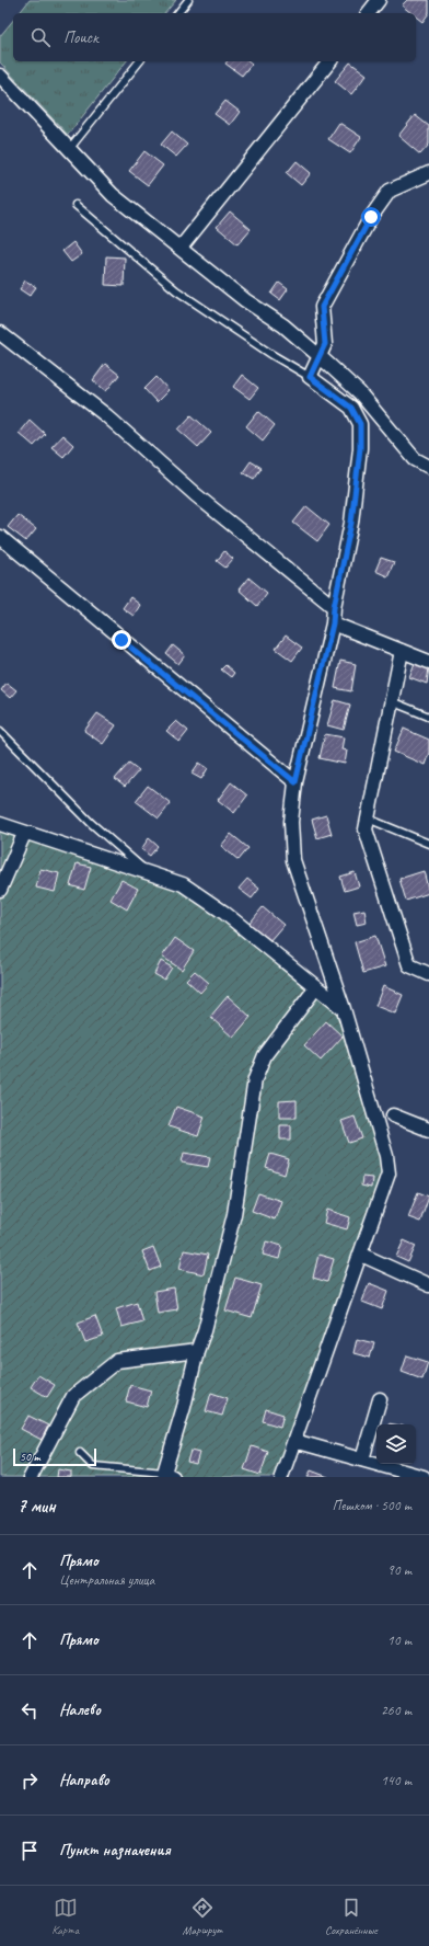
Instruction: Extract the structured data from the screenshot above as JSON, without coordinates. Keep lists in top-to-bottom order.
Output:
{
  "scale_bar": "50 m",
  "page": {
    "search": "Поиск",
    "scale": "50 m",
    "heading": ["7 мин", "Пешком · 500 m"],
    "list": [
      ["Прямо", "Центральная улица", "90 m"],
      ["Прямо", "10 m"],
      ["Налево", "260 m"],
      ["Направо", "140 m"],
      "Пункт назначения"
    ],
    "nav": ["Карта", "Маршрут", "Сохранённые"]
  }
}
